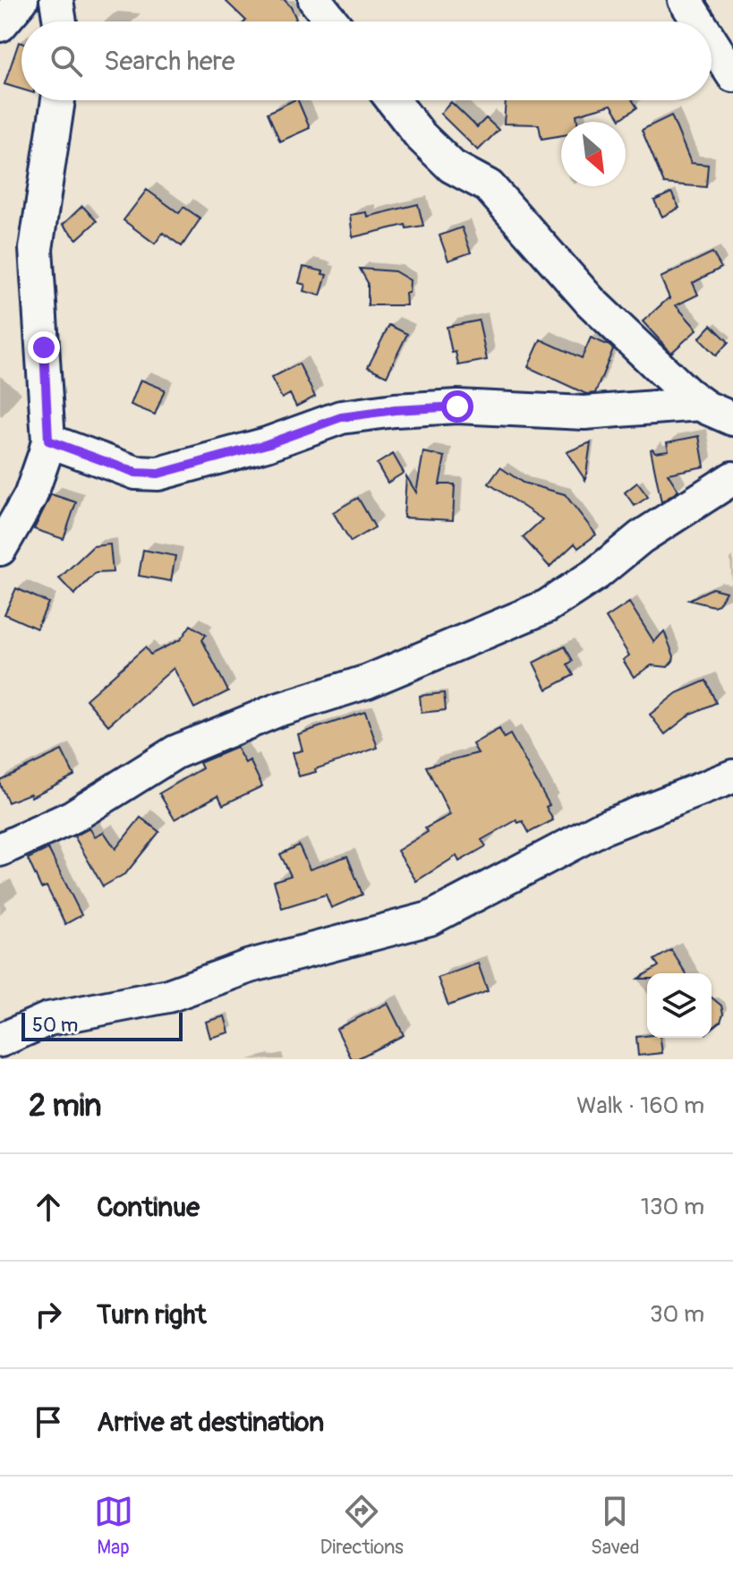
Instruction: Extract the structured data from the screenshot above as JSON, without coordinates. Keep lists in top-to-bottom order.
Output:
{
  "scale_bar": "50 m",
  "north": "bottom right",
  "page": {
    "search": "Search here",
    "scale": "50 m",
    "heading": ["2 min", "Walk · 160 m"],
    "list": [
      ["Continue", "130 m"],
      ["Turn right", "30 m"],
      "Arrive at destination"
    ],
    "nav": ["Map", "Directions", "Saved"]
  }
}
